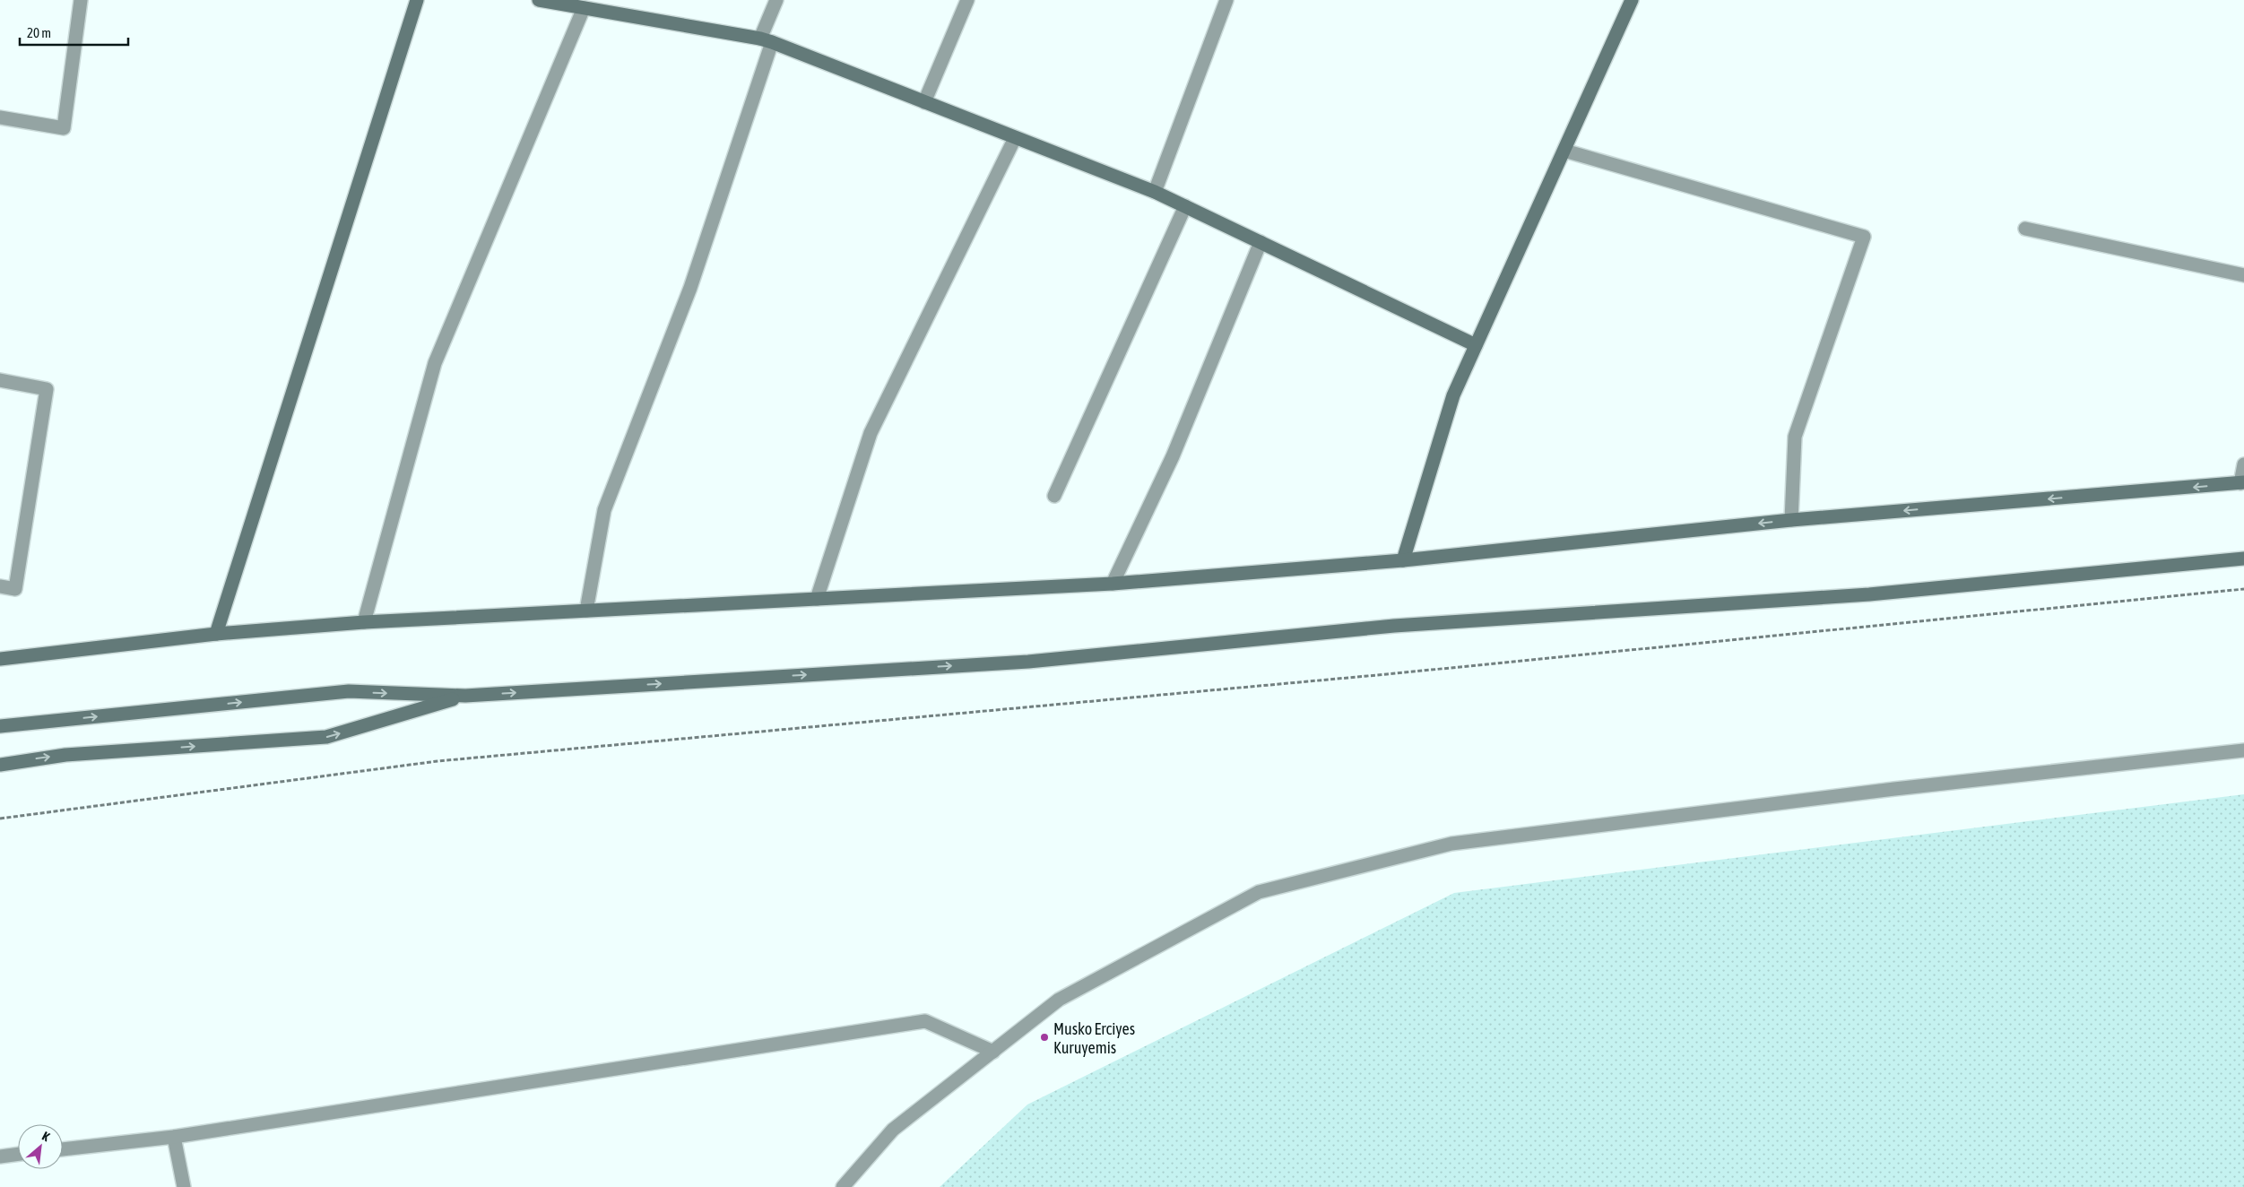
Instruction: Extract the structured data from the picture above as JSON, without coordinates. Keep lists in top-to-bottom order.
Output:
{
  "places": ["Musko Erciyes Kuruyemis"],
  "scale_bar": "20 m",
  "north": "top right"
}
